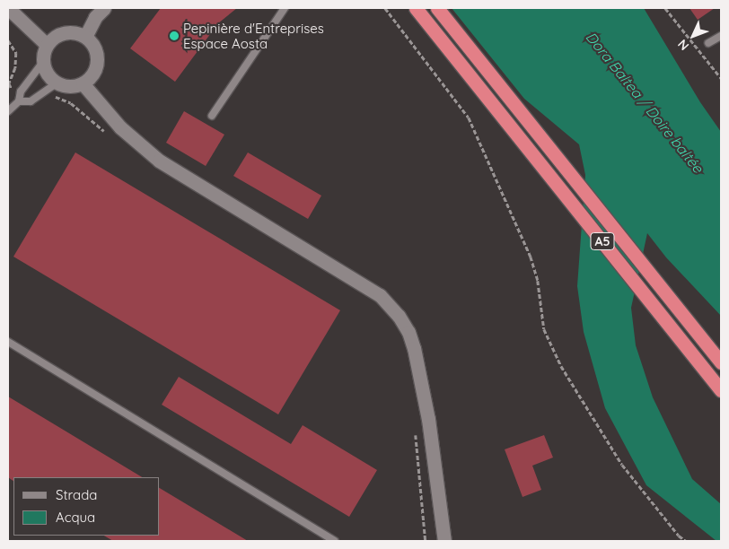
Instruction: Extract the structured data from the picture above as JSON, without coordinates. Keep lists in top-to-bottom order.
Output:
{
  "streets": {
    "highway": ["A5"]
  },
  "water": ["Dora Baltea / Doire baltée"],
  "places": ["Pepinière d'Entreprises Espace Aosta"],
  "legend": ["Strada", "Acqua"],
  "north": "bottom left"
}
